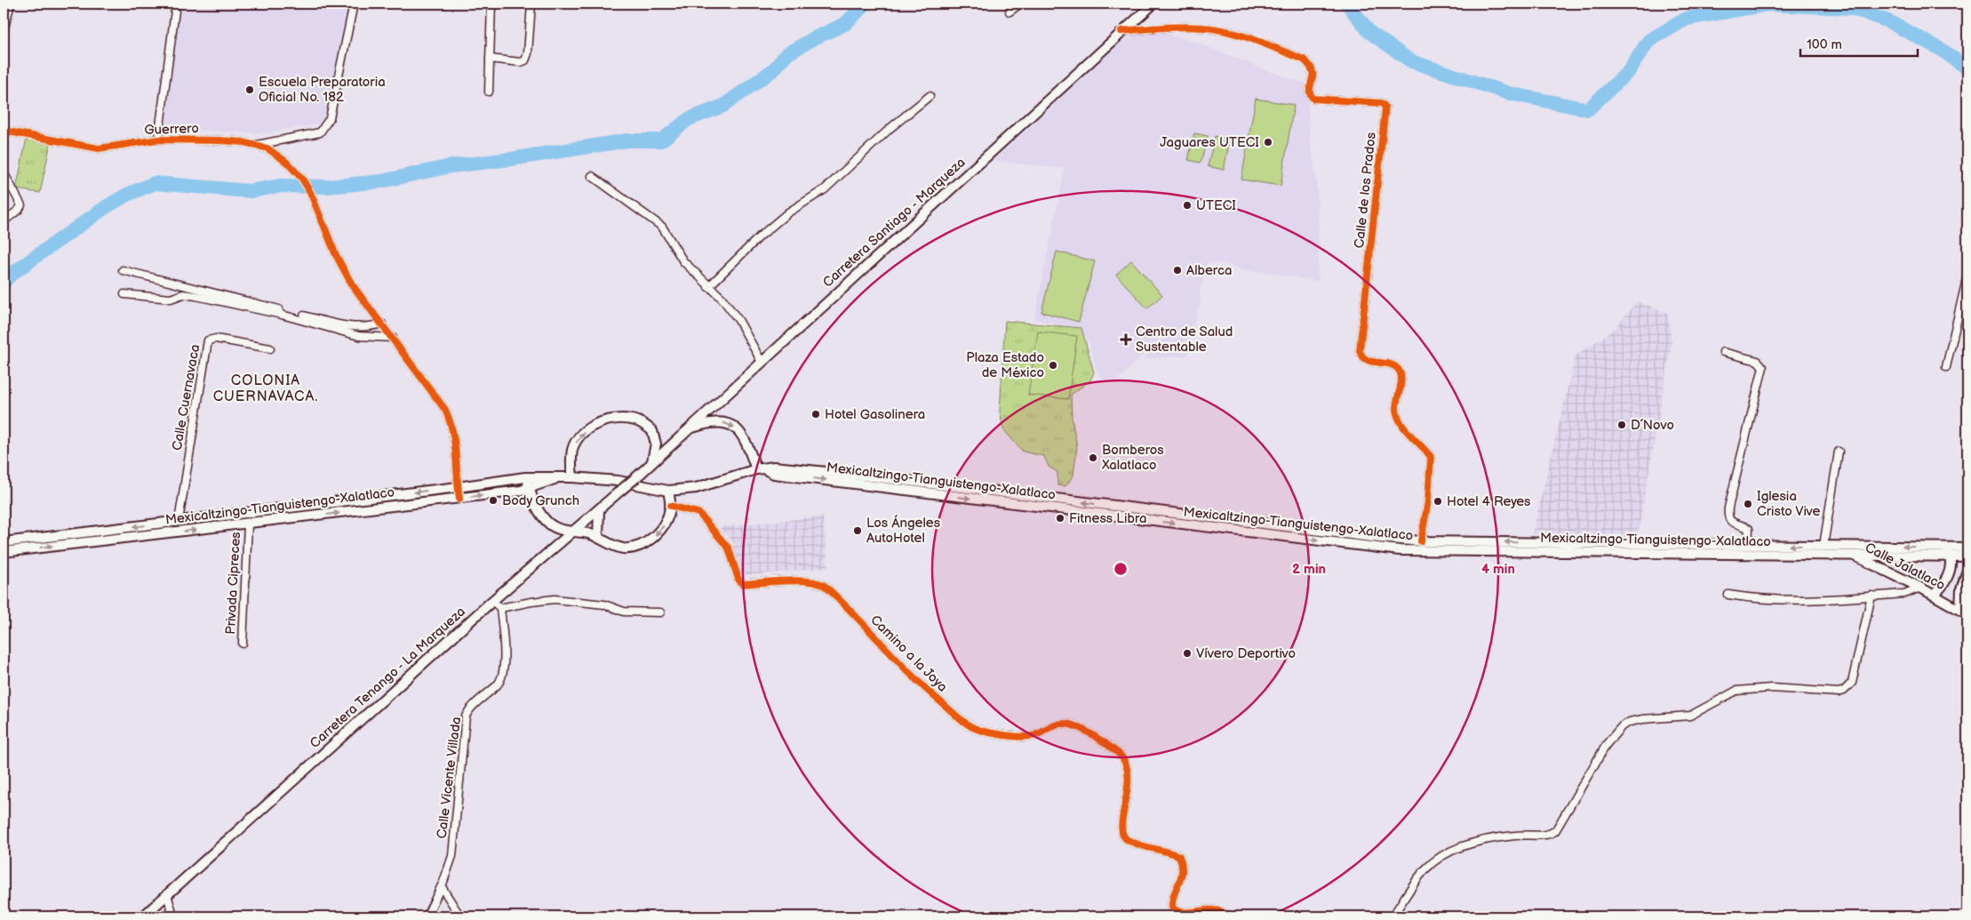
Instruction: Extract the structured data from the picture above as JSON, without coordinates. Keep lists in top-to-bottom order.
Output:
{
  "streets": {
    "main road": [
      "Carretera Santiago - Marqueza",
      "Mexicaltzingo-Tianguistengo-Xalatlaco",
      "Calle Jalatlaco",
      "Carretera Tenango - La Marqueza"
    ],
    "street": [
      "Guerrero",
      "Calle de los Prados",
      "Calle Cuernavaca",
      "Privada Cipreces",
      "Camino a la Joya",
      "Calle Vicente Villada"
    ]
  },
  "crossings": [
    ["Guerrero", "Mexicaltzingo-Tianguistengo-Xalatlaco"],
    ["Calle de los Prados", "Carretera Santiago - Marqueza"],
    ["Calle de los Prados", "Mexicaltzingo-Tianguistengo-Xalatlaco"],
    ["Carretera Santiago - Marqueza", "Carretera Tenango - La Marqueza"],
    ["Calle Cuernavaca", "Mexicaltzingo-Tianguistengo-Xalatlaco"],
    ["Mexicaltzingo-Tianguistengo-Xalatlaco", "Calle Jalatlaco"],
    ["Mexicaltzingo-Tianguistengo-Xalatlaco", "Privada Cipreces"]
  ],
  "districts": ["COLONIA CUERNAVACA."],
  "places": {
    "other": [
      "Escuela Preparatoria Oficial No. 182",
      "Jaguares UTECI",
      "UTECI",
      "Alberca",
      "Plaza Estado de México",
      "Hotel Gasolinera",
      "D´Novo",
      "Bomberos Xalatlaco",
      "Body Grunch",
      "Hotel 4 Reyes",
      "Iglesia Cristo Vive",
      "Fitness Libra",
      "Los Ángeles AutoHotel",
      "Vívero Deportivo"
    ],
    "health": ["Centro de Salud Sustentable"]
  },
  "scale_bar": "100 m",
  "rings": ["2 min", "4 min"]
}
